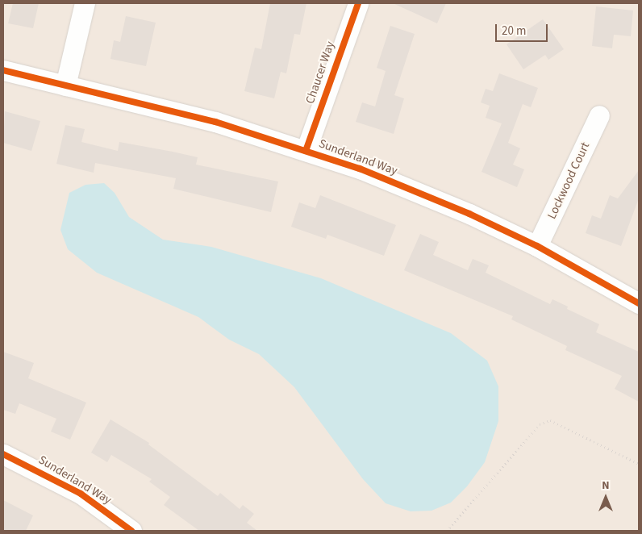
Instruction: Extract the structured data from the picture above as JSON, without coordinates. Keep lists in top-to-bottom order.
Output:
{
  "streets": {
    "street": ["Chaucer Way", "Sunderland Way", "Lockwood Court"]
  },
  "crossings": [
    ["Chaucer Way", "Sunderland Way"],
    ["Sunderland Way", "Lockwood Court"]
  ],
  "scale_bar": "20 m",
  "north": "top"
}
